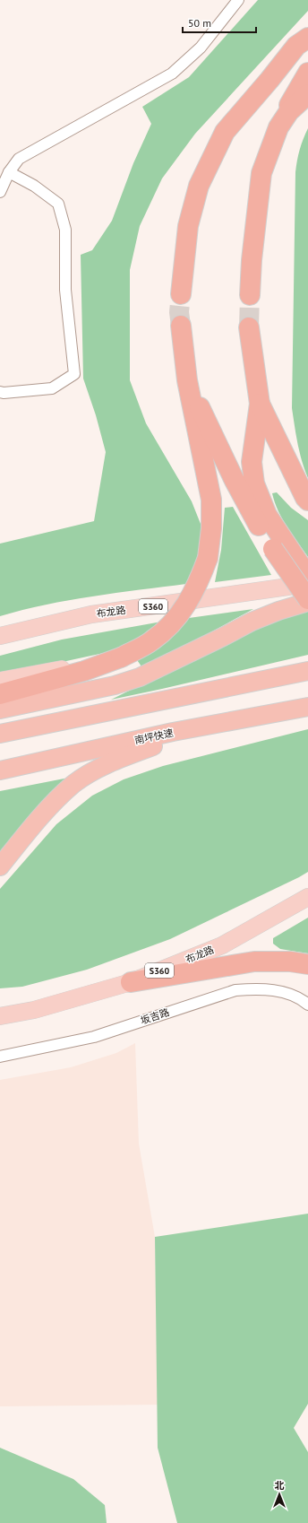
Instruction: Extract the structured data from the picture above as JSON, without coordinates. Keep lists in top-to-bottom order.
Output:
{
  "streets": {
    "highway": ["南坪快速"],
    "main road": ["S360", "布龙路"],
    "street": ["坂吉路"]
  },
  "scale_bar": "50 m",
  "north": "top"
}
